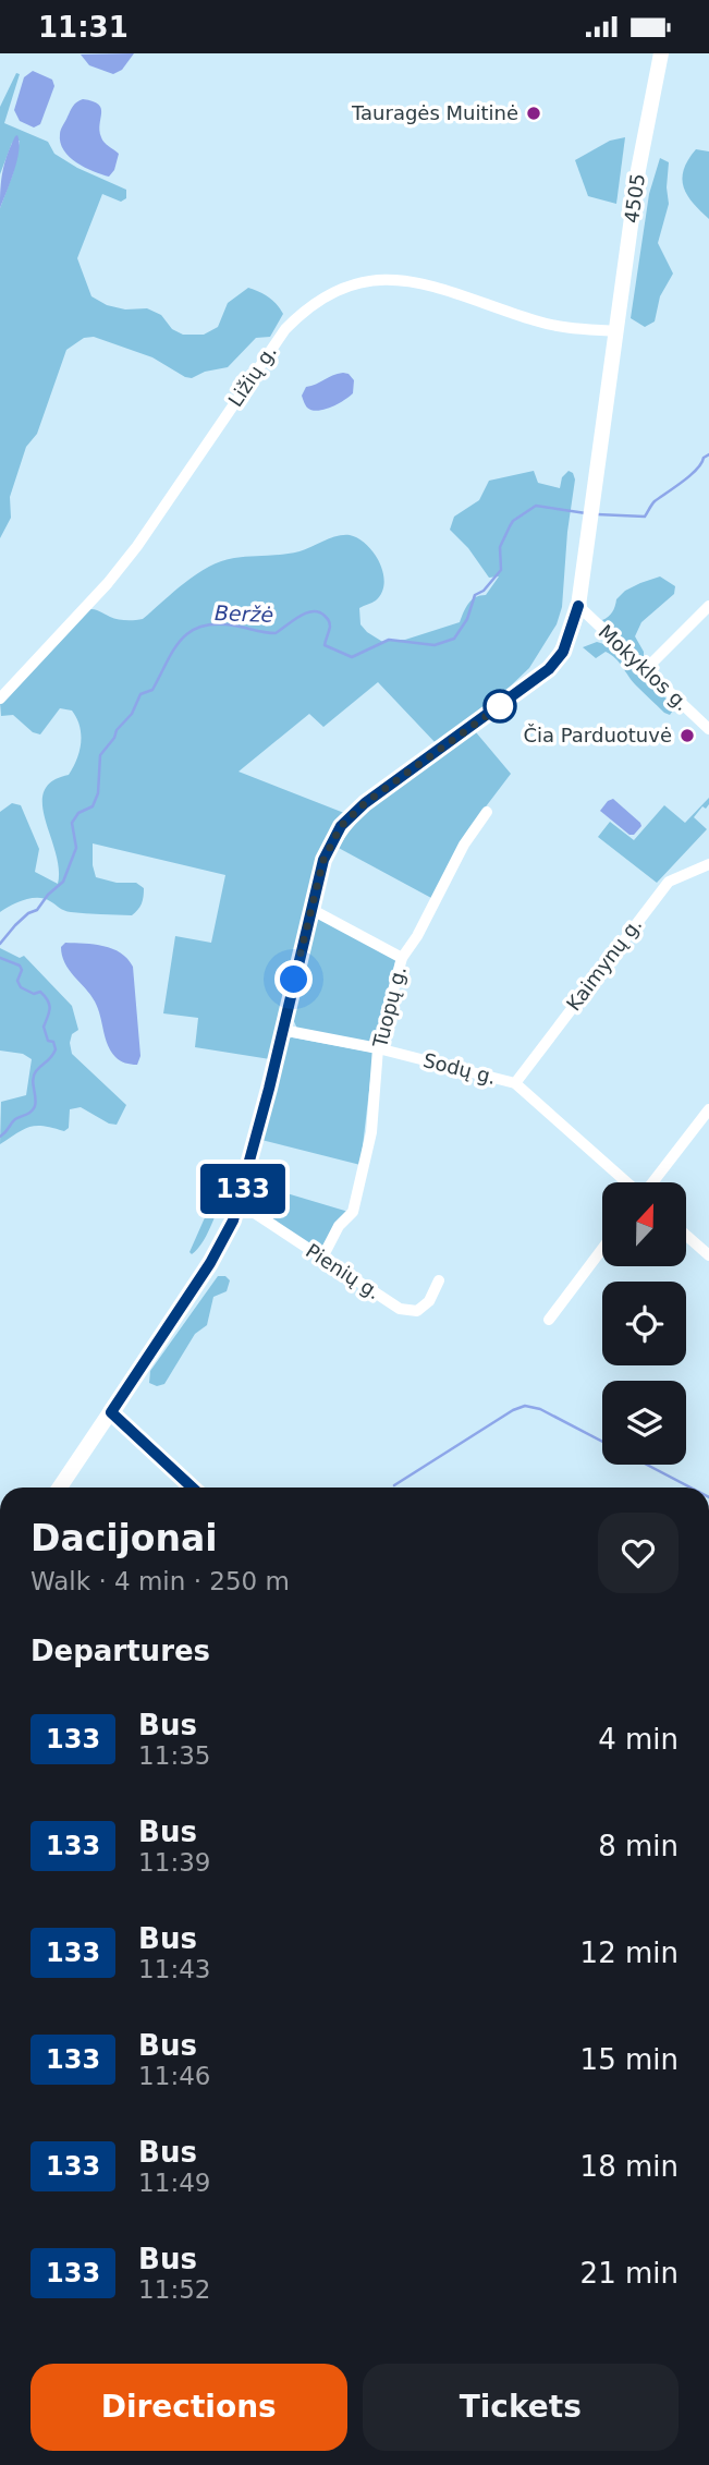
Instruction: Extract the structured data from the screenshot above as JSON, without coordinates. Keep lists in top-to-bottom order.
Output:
{
  "streets": {
    "main road": ["4505"],
    "street": [
      "Ližių g.",
      "Mokyklos g.",
      "Kaimynų g.",
      "Tuopų g.",
      "Sodų g.",
      "Pienių g."
    ]
  },
  "crossings": [
    ["4505", "Ližių g."],
    ["4505", "Mokyklos g."],
    ["4505", "Sodų g."],
    ["4505", "Pienių g."],
    ["Kaimynų g.", "Sodų g."],
    ["Tuopų g.", "Sodų g."],
    ["Tuopų g.", "Pienių g."]
  ],
  "water": ["Beržė"],
  "places": ["Tauragės Muitinė", "Čia Parduotuvė"],
  "lines": ["bus line 133"],
  "north": "top",
  "page": {
    "status": "11:31",
    "on_map": "133",
    "heading": [
      ["Dacijonai", "Walk · 4 min · 250 m"],
      "Departures"
    ],
    "list": [
      {
        "mark": "133",
        "name": "Bus",
        "note": "11:35",
        "value": "4 min"
      },
      {
        "mark": "133",
        "name": "Bus",
        "note": "11:39",
        "value": "8 min"
      },
      {
        "mark": "133",
        "name": "Bus",
        "note": "11:43",
        "value": "12 min"
      },
      {
        "mark": "133",
        "name": "Bus",
        "note": "11:46",
        "value": "15 min"
      },
      {
        "mark": "133",
        "name": "Bus",
        "note": "11:49",
        "value": "18 min"
      },
      {
        "mark": "133",
        "name": "Bus",
        "note": "11:52",
        "value": "21 min"
      }
    ],
    "buttons": ["Directions", "Tickets"]
  }
}
